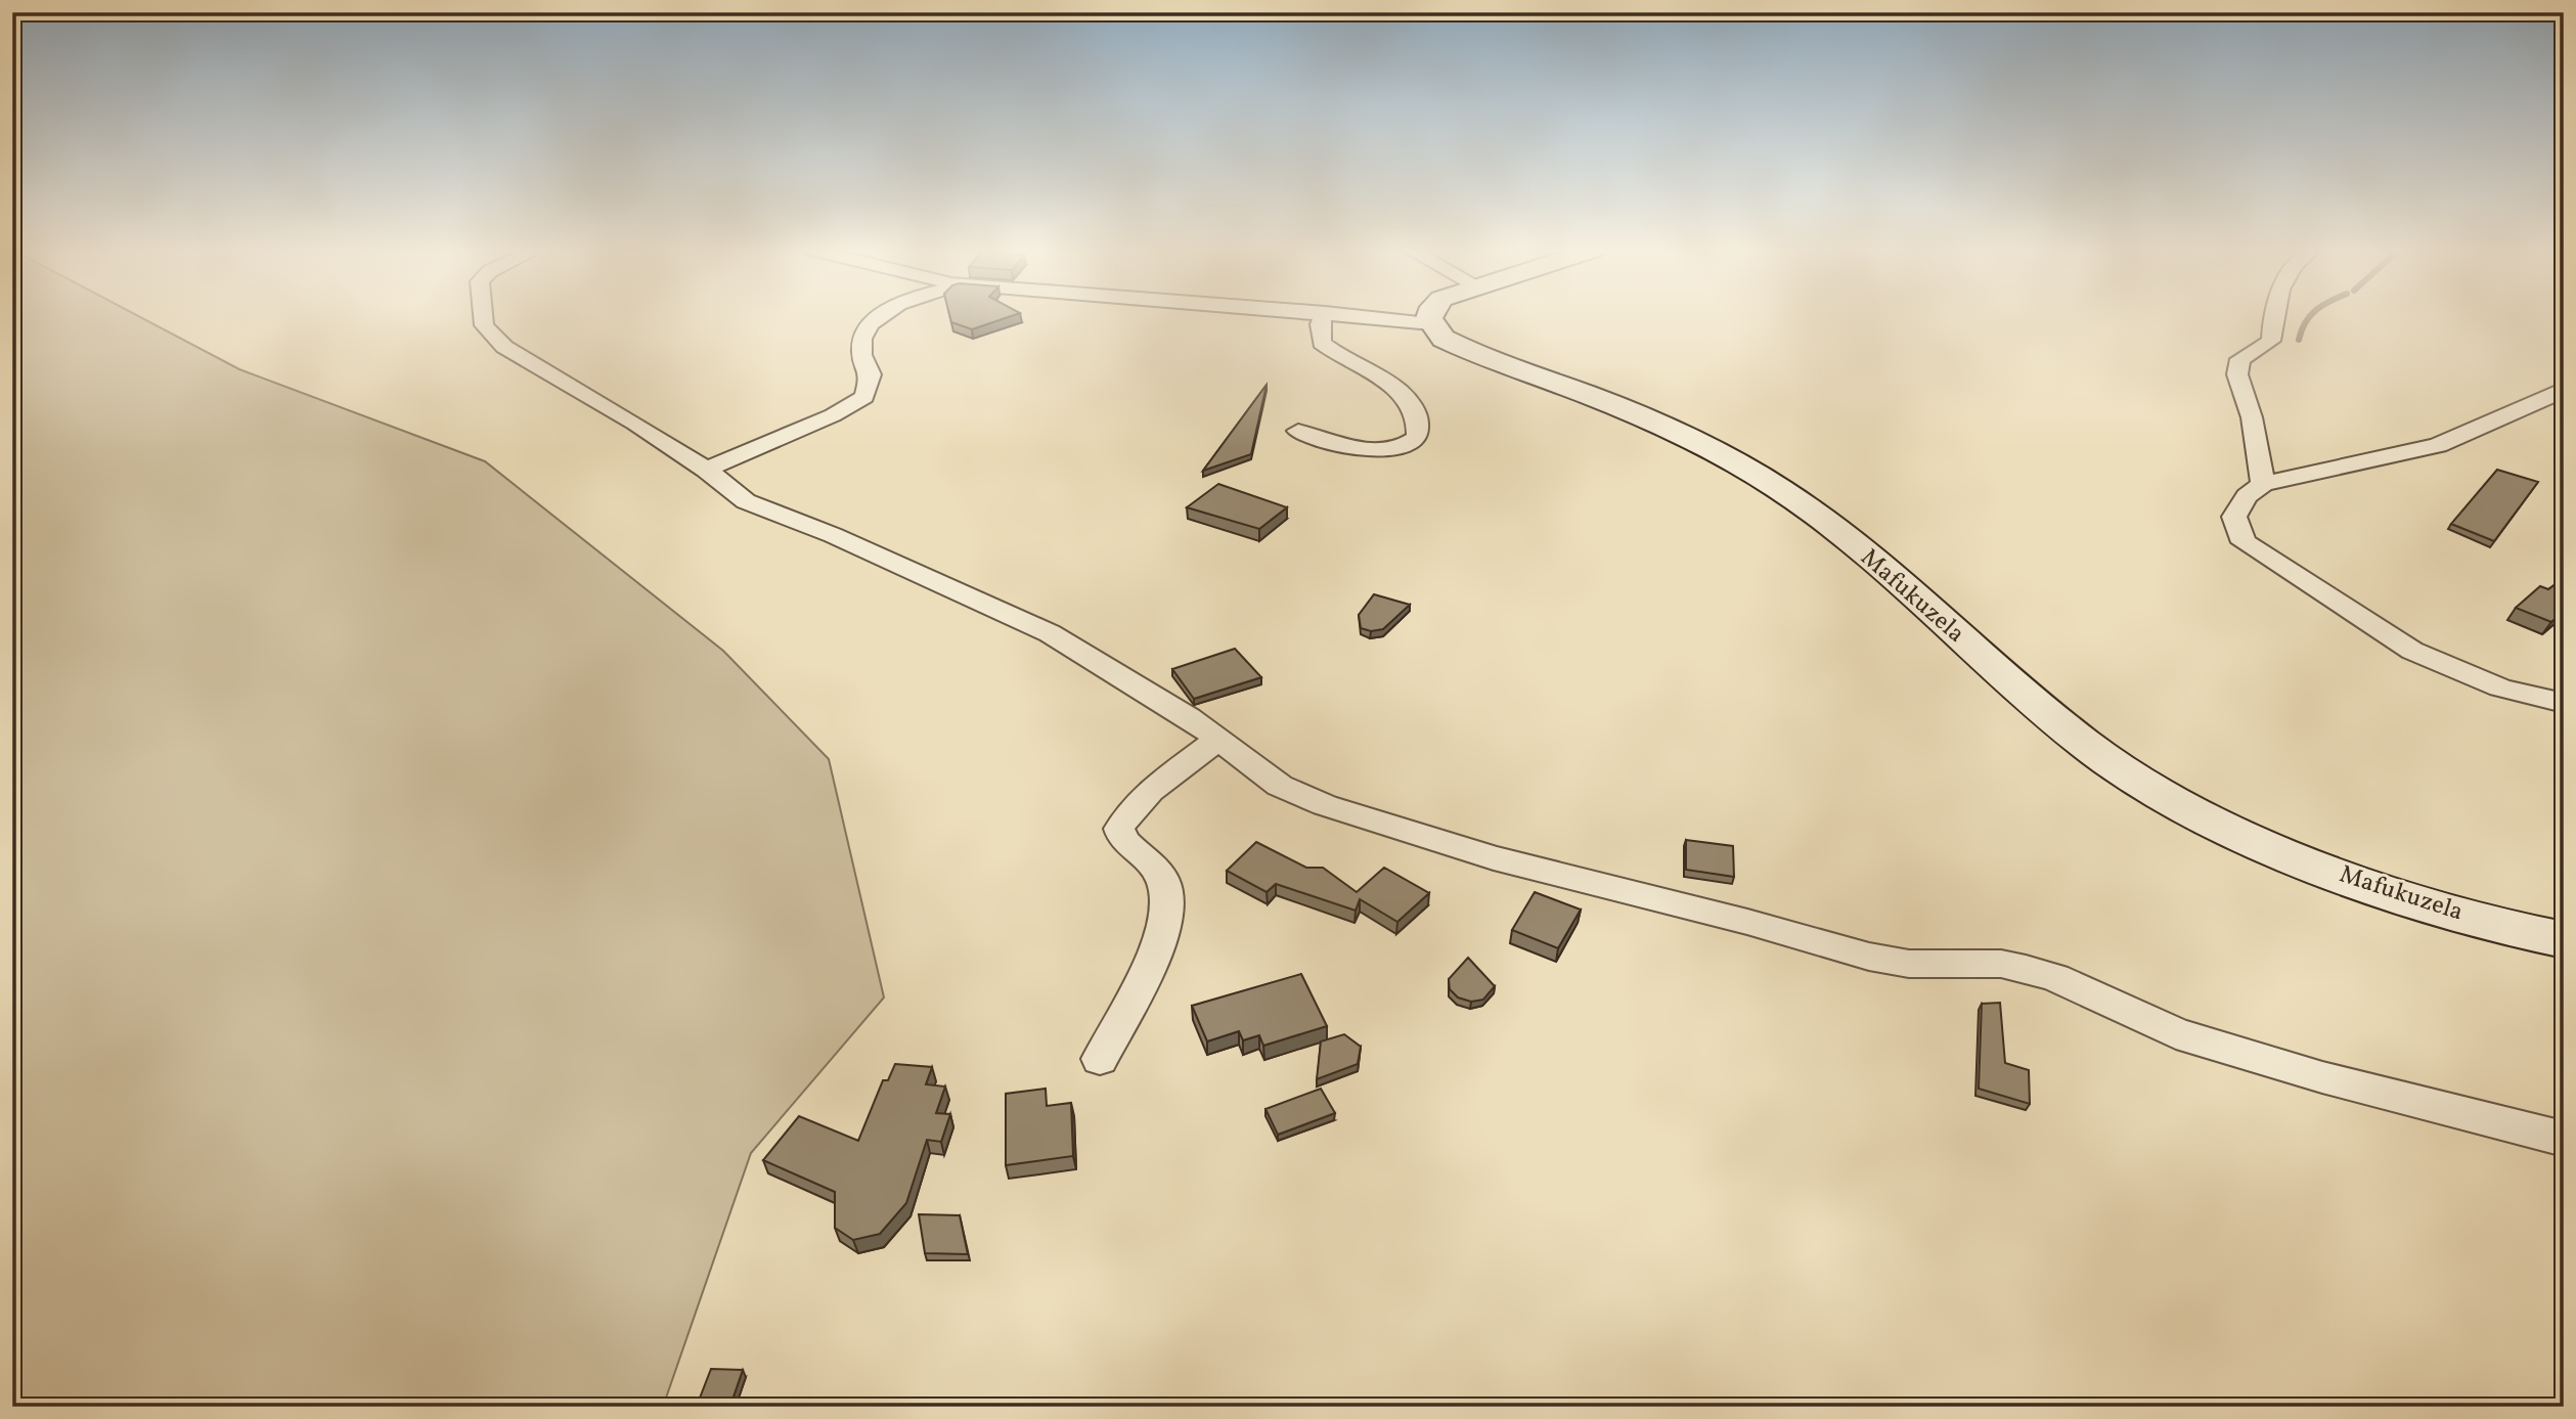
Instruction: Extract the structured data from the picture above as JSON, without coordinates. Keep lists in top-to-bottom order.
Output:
{
  "streets": {
    "main road": ["Mafukuzela"]
  }
}
